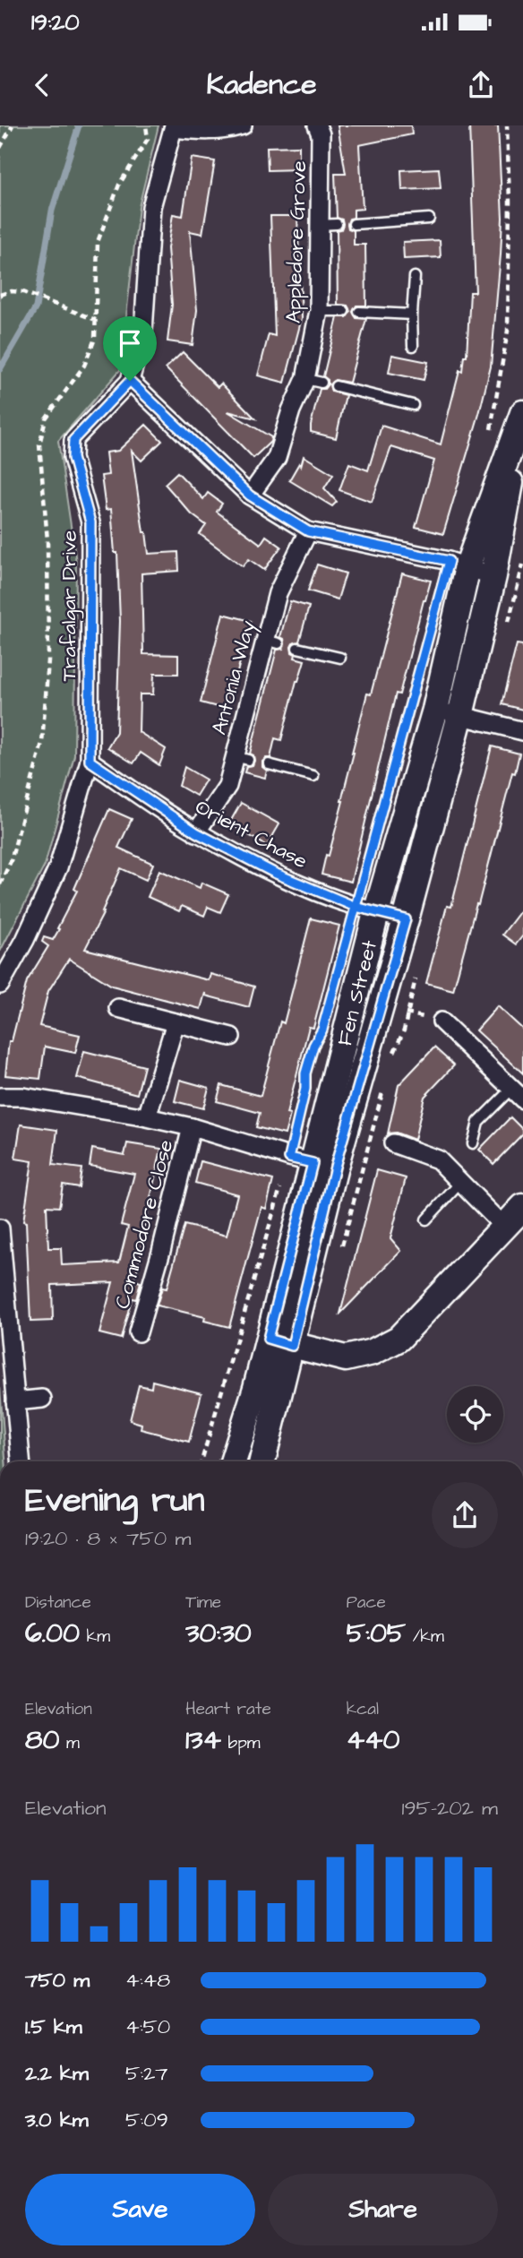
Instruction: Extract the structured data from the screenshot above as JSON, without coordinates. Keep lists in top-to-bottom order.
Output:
{
  "streets": {
    "street": [
      "Appledore Grove",
      "Trafalgar Drive",
      "Antonia Way",
      "Orient Chase",
      "Fen Street",
      "Commodore Close"
    ]
  },
  "crossings": [
    ["Trafalgar Drive", "Orient Chase"],
    ["Antonia Way", "Orient Chase"],
    ["Orient Chase", "Fen Street"],
    ["Fen Street", "Commodore Close"]
  ],
  "page": {
    "status": "19:20",
    "header": "Kadence",
    "heading": ["Evening run", "19:20 · 8 × 750 m"],
    "stats": [
      ["Distance", "6.00 km"],
      ["Time", "30:30"],
      ["Pace", "5:05 /km"],
      ["Elevation", "80 m"],
      ["Heart rate", "134 bpm"],
      ["kcal", "440"]
    ],
    "chart": ["Elevation", "195–202 m"],
    "list": [
      {
        "name": "750 m",
        "note": "4:48"
      },
      {
        "name": "1.5 km",
        "note": "4:50"
      },
      {
        "name": "2.2 km",
        "note": "5:27"
      },
      {
        "name": "3.0 km",
        "note": "5:09"
      }
    ],
    "buttons": ["Save", "Share"]
  }
}
